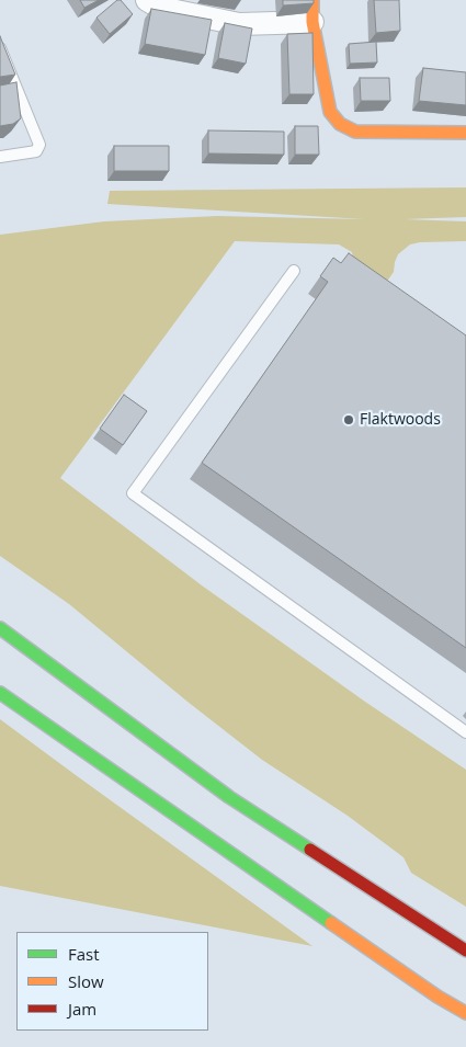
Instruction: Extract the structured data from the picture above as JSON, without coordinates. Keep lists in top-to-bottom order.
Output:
{
  "places": ["Flaktwoods"],
  "legend": ["Fast", "Slow", "Jam"]
}
